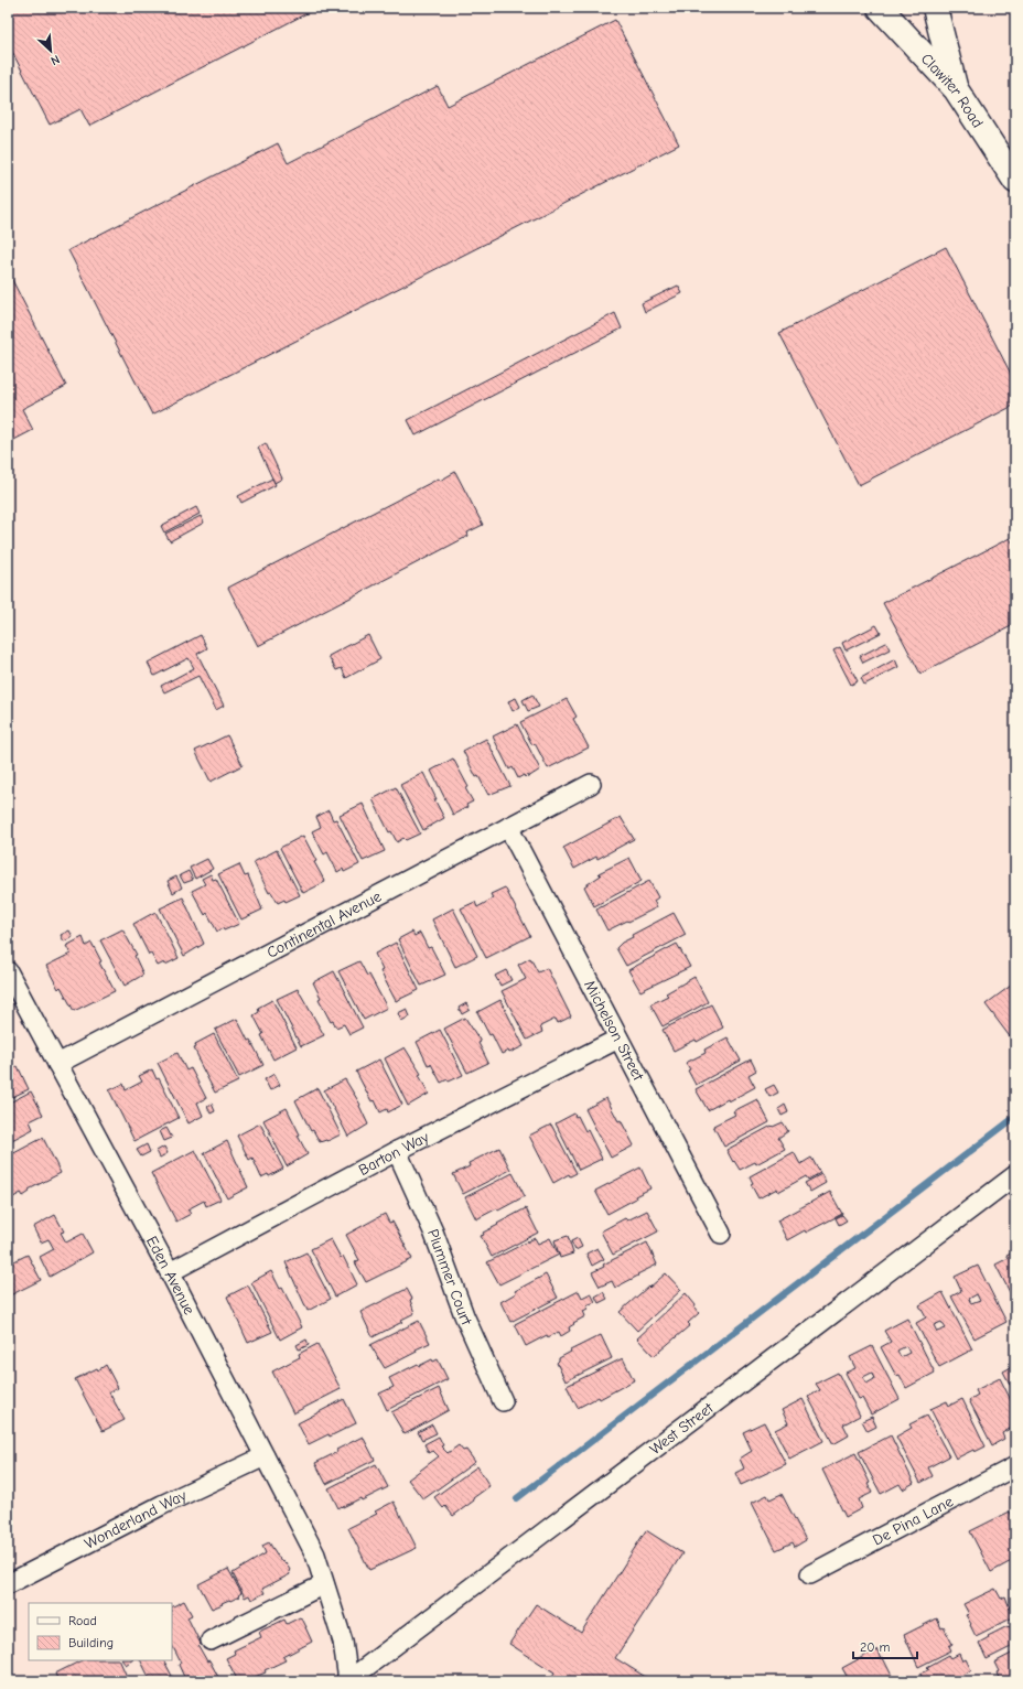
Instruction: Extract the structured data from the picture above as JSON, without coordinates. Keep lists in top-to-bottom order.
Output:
{
  "streets": {
    "main road": ["Clawiter Road"],
    "street": [
      "Continental Avenue",
      "Michelson Street",
      "Barton Way",
      "Eden Avenue",
      "Plummer Court",
      "West Street",
      "Wonderland Way",
      "De Pina Lane"
    ]
  },
  "crossings": [
    ["Continental Avenue", "Michelson Street"],
    ["Continental Avenue", "Eden Avenue"],
    ["Michelson Street", "Barton Way"],
    ["Barton Way", "Eden Avenue"],
    ["Barton Way", "Plummer Court"],
    ["Eden Avenue", "West Street"],
    ["Eden Avenue", "Wonderland Way"]
  ],
  "legend": ["Road", "Building"],
  "scale_bar": "20 m",
  "north": "bottom right"
}
